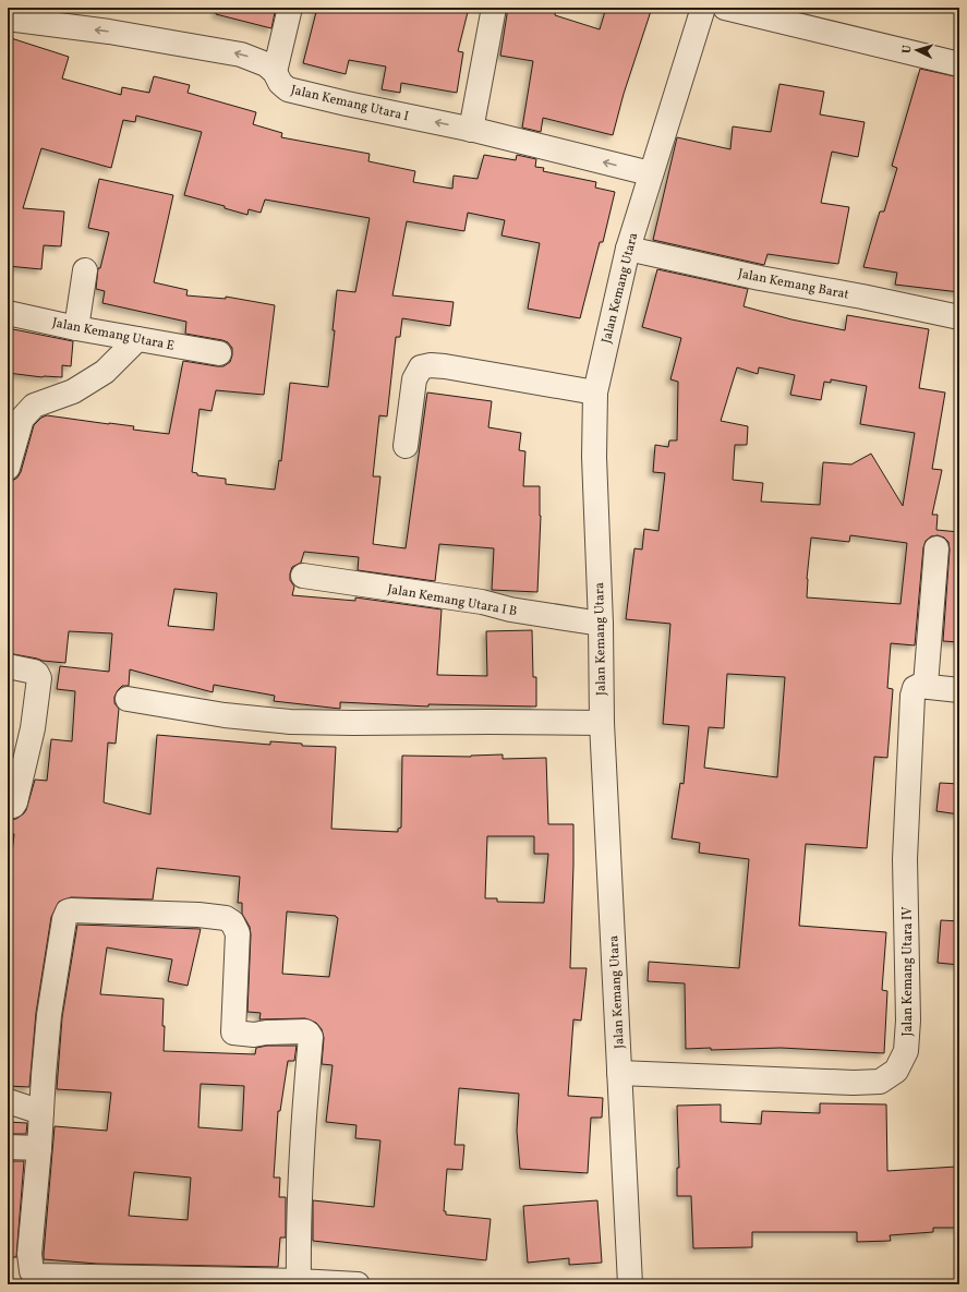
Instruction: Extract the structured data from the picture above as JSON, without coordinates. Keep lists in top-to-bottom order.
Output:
{
  "streets": {
    "street": [
      "Jalan Kemang Utara I",
      "Jalan Kemang Barat",
      "Jalan Kemang Utara",
      "Jalan Kemang Utara E",
      "Jalan Kemang Utara I B",
      "Jalan Kemang Utara IV"
    ]
  },
  "crossings": [
    ["Jalan Kemang Utara I", "Jalan Kemang Utara"],
    ["Jalan Kemang Barat", "Jalan Kemang Utara"],
    ["Jalan Kemang Utara", "Jalan Kemang Utara I B"],
    ["Jalan Kemang Utara", "Jalan Kemang Utara IV"]
  ],
  "one_way": ["Jalan Kemang Utara I"],
  "north": "left"
}
